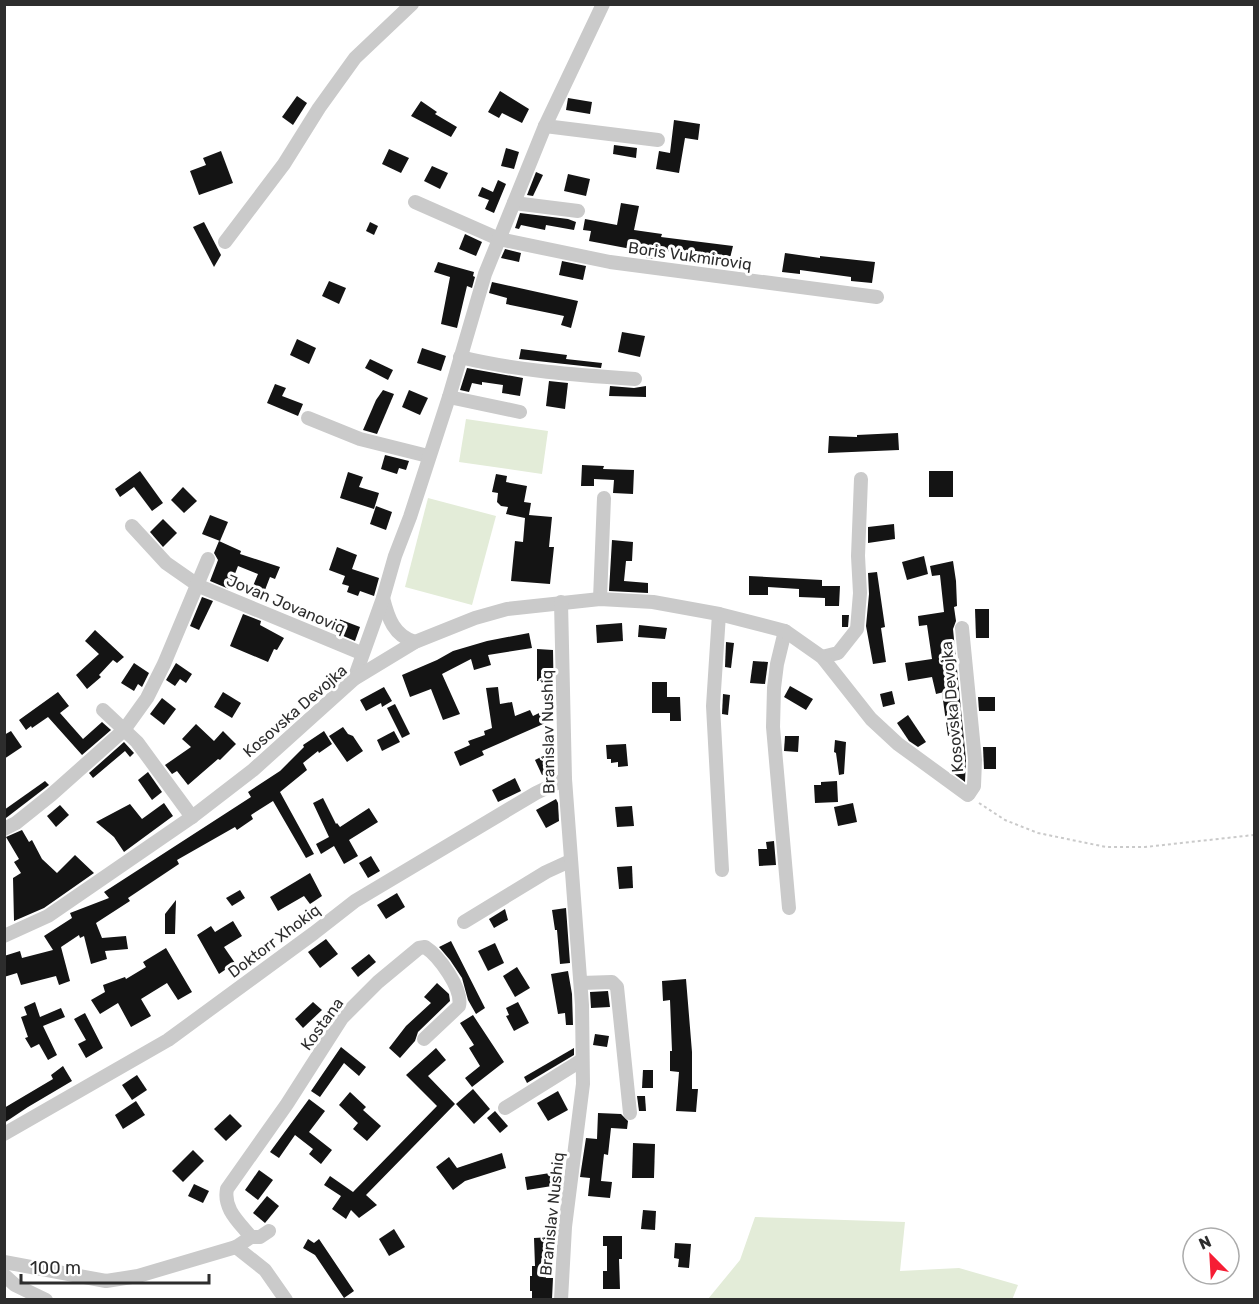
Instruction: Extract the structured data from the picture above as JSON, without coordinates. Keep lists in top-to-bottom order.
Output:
{
  "streets": {
    "street": [
      "Boris Vukmiroviq",
      "Jovan Jovanoviq",
      "Kosovska Devojka",
      "Branislav Nushiq",
      "Doktorr Xhokiq",
      "Kostana"
    ]
  },
  "crossings": [
    ["Kosovska Devojka", "Branislav Nushiq"],
    ["Branislav Nushiq", "Doktorr Xhokiq"]
  ],
  "scale_bar": "100 m",
  "north": "top left"
}
